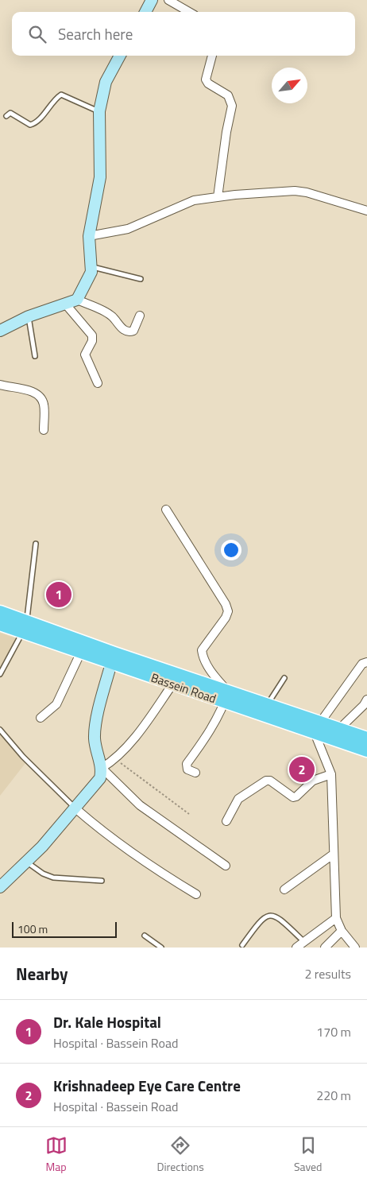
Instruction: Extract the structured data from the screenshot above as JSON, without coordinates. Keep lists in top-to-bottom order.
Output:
{
  "streets": {
    "main road": ["Bassein Road"]
  },
  "scale_bar": "100 m",
  "north": "top right",
  "page": {
    "search": "Search here",
    "pins": ["1", "2"],
    "scale": "100 m",
    "heading": ["Nearby", "2 results"],
    "list": [
      {
        "mark": "1",
        "name": "Dr. Kale Hospital",
        "note": "Hospital · Bassein Road",
        "value": "170 m"
      },
      {
        "mark": "2",
        "name": "Krishnadeep Eye Care Centre",
        "note": "Hospital · Bassein Road",
        "value": "220 m"
      }
    ],
    "nav": ["Map", "Directions", "Saved"]
  }
}
